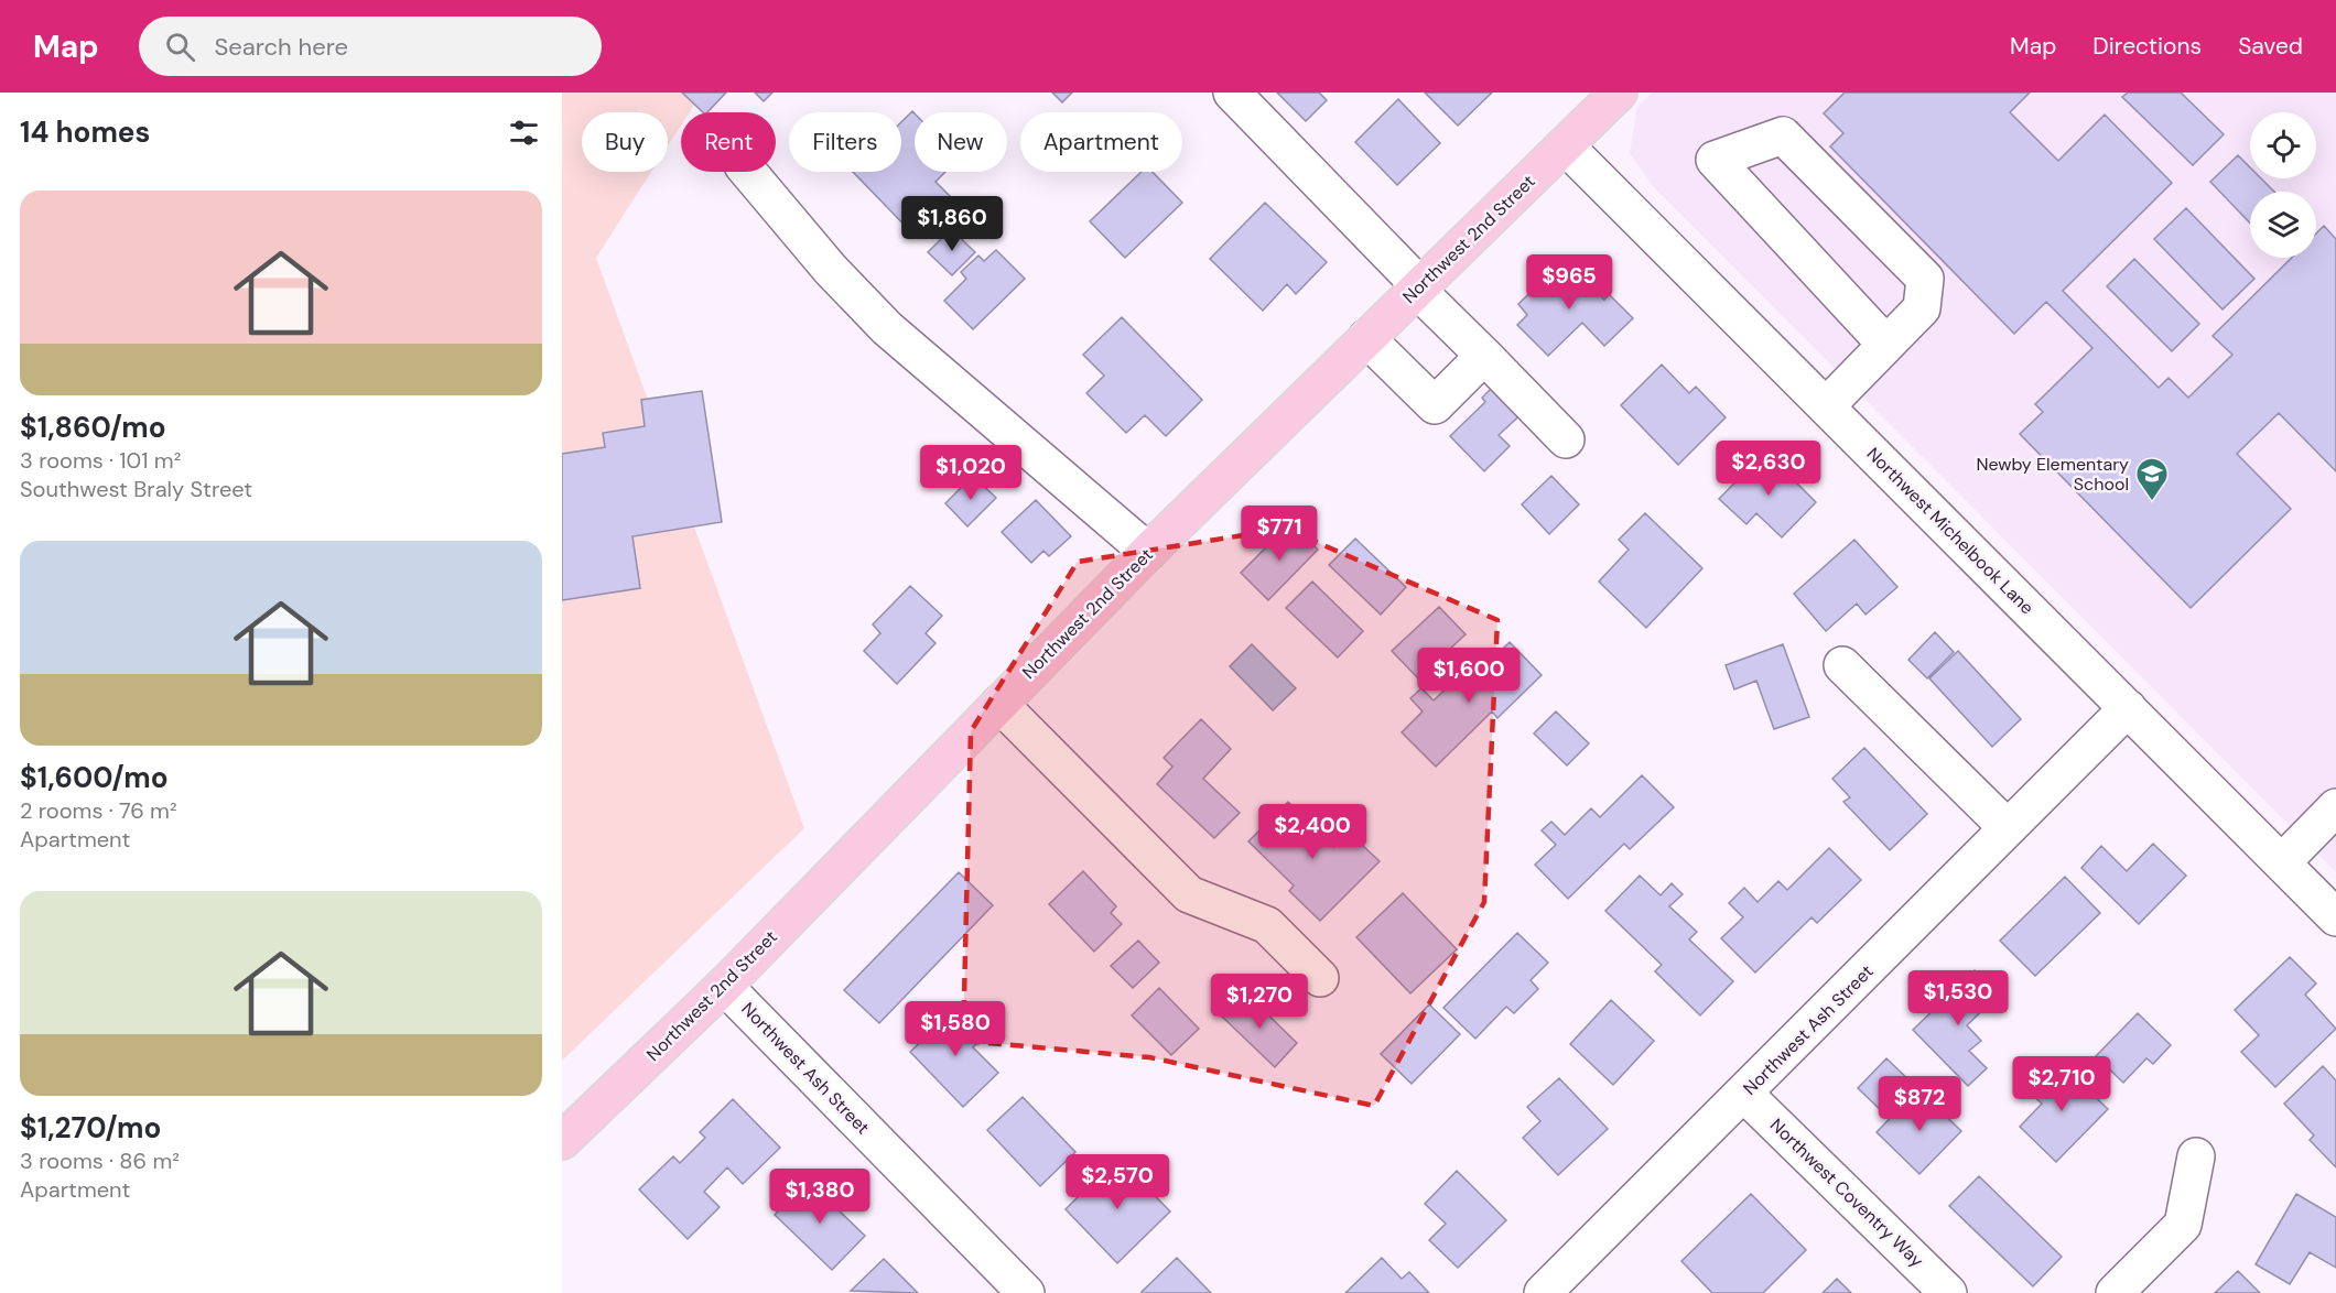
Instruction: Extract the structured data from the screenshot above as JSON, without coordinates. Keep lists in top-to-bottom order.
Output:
{
  "streets": {
    "main road": ["Northwest 2nd Street"],
    "street": ["Northwest Michelbook Lane", "Northwest Ash Street", "Northwest Coventry Way"]
  },
  "crossings": [
    ["Northwest 2nd Street", "Northwest Michelbook Lane"],
    ["Northwest 2nd Street", "Northwest Ash Street"],
    ["Northwest Michelbook Lane", "Northwest Ash Street"],
    ["Northwest Ash Street", "Northwest Coventry Way"]
  ],
  "places": {
    "school or university": ["Newby Elementary School"]
  },
  "page": {
    "header": "Map",
    "search": "Search here",
    "nav": ["Map", "Directions", "Saved"],
    "heading": "14 homes",
    "chip": [
      "Buy",
      "Rent",
      "Filters",
      "New",
      "Apartment"
    ],
    "list": [
      {
        "name": "$1,860/mo",
        "note": "3 rooms · 101 m² · Southwest Braly Street"
      },
      {
        "name": "$1,600/mo",
        "note": "2 rooms · 76 m² · Apartment"
      },
      {
        "name": "$1,270/mo",
        "note": "3 rooms · 86 m² · Apartment"
      }
    ],
    "price": [
      "$1,860",
      "$965",
      "$2,630",
      "$1,020",
      "$771",
      "$1,600",
      "$2,400",
      "$1,530",
      "$1,270",
      "$1,580",
      "$2,710",
      "$872",
      "$2,570",
      "$1,380"
    ]
  }
}
